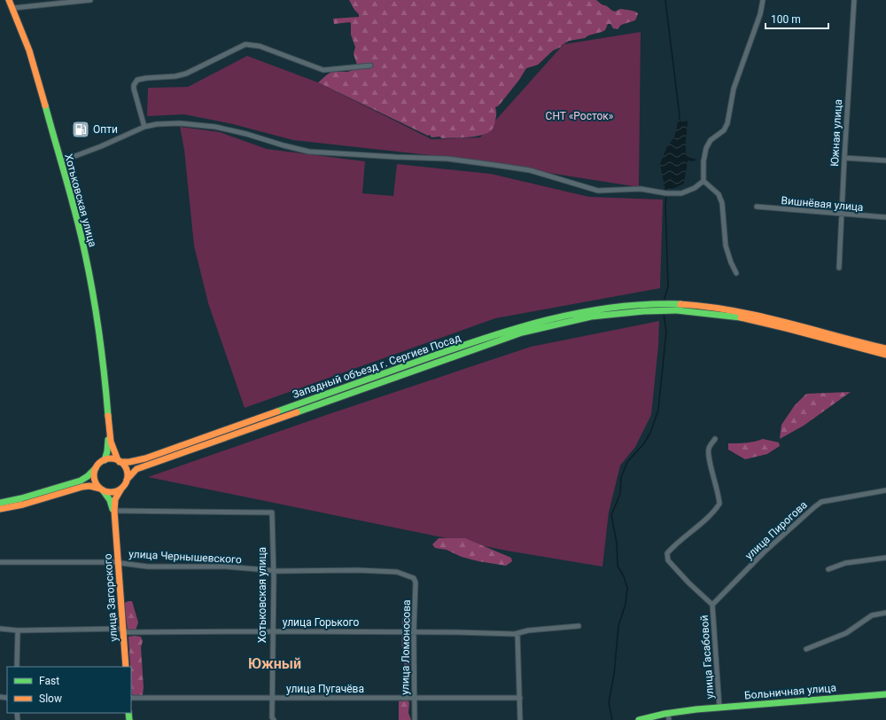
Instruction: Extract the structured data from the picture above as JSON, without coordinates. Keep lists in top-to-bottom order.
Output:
{
  "streets": {
    "main road": [
      "Хотьковская улица",
      "Западный объезд г. Сергиев Посад",
      "улица Загорского",
      "Больничная улица"
    ],
    "street": [
      "Южная улица",
      "Вишнёвая улица",
      "улица Пирогова",
      "улица Чернышевского",
      "улица Горького",
      "улица Ломоносова",
      "улица Гасабовой",
      "улица Пугачёва"
    ]
  },
  "crossings": [
    ["Южная улица", "Вишнёвая улица"],
    ["Хотьковская улица", "улица Чернышевского"],
    ["Хотьковская улица", "улица Горького"],
    ["Хотьковская улица", "улица Пугачёва"],
    ["улица Пирогова", "улица Гасабовой"],
    ["улица Чернышевского", "улица Загорского"],
    ["улица Чернышевского", "улица Ломоносова"],
    ["улица Загорского", "улица Горького"],
    ["улица Горького", "улица Ломоносова"],
    ["улица Ломоносова", "улица Пугачёва"],
    ["улица Гасабовой", "Больничная улица"]
  ],
  "districts": ["Южный"],
  "parks": ["СНТ «Росток»"],
  "places": {
    "fuel station": ["Опти"]
  },
  "legend": ["Fast", "Slow"],
  "scale_bar": "100 m"
}
